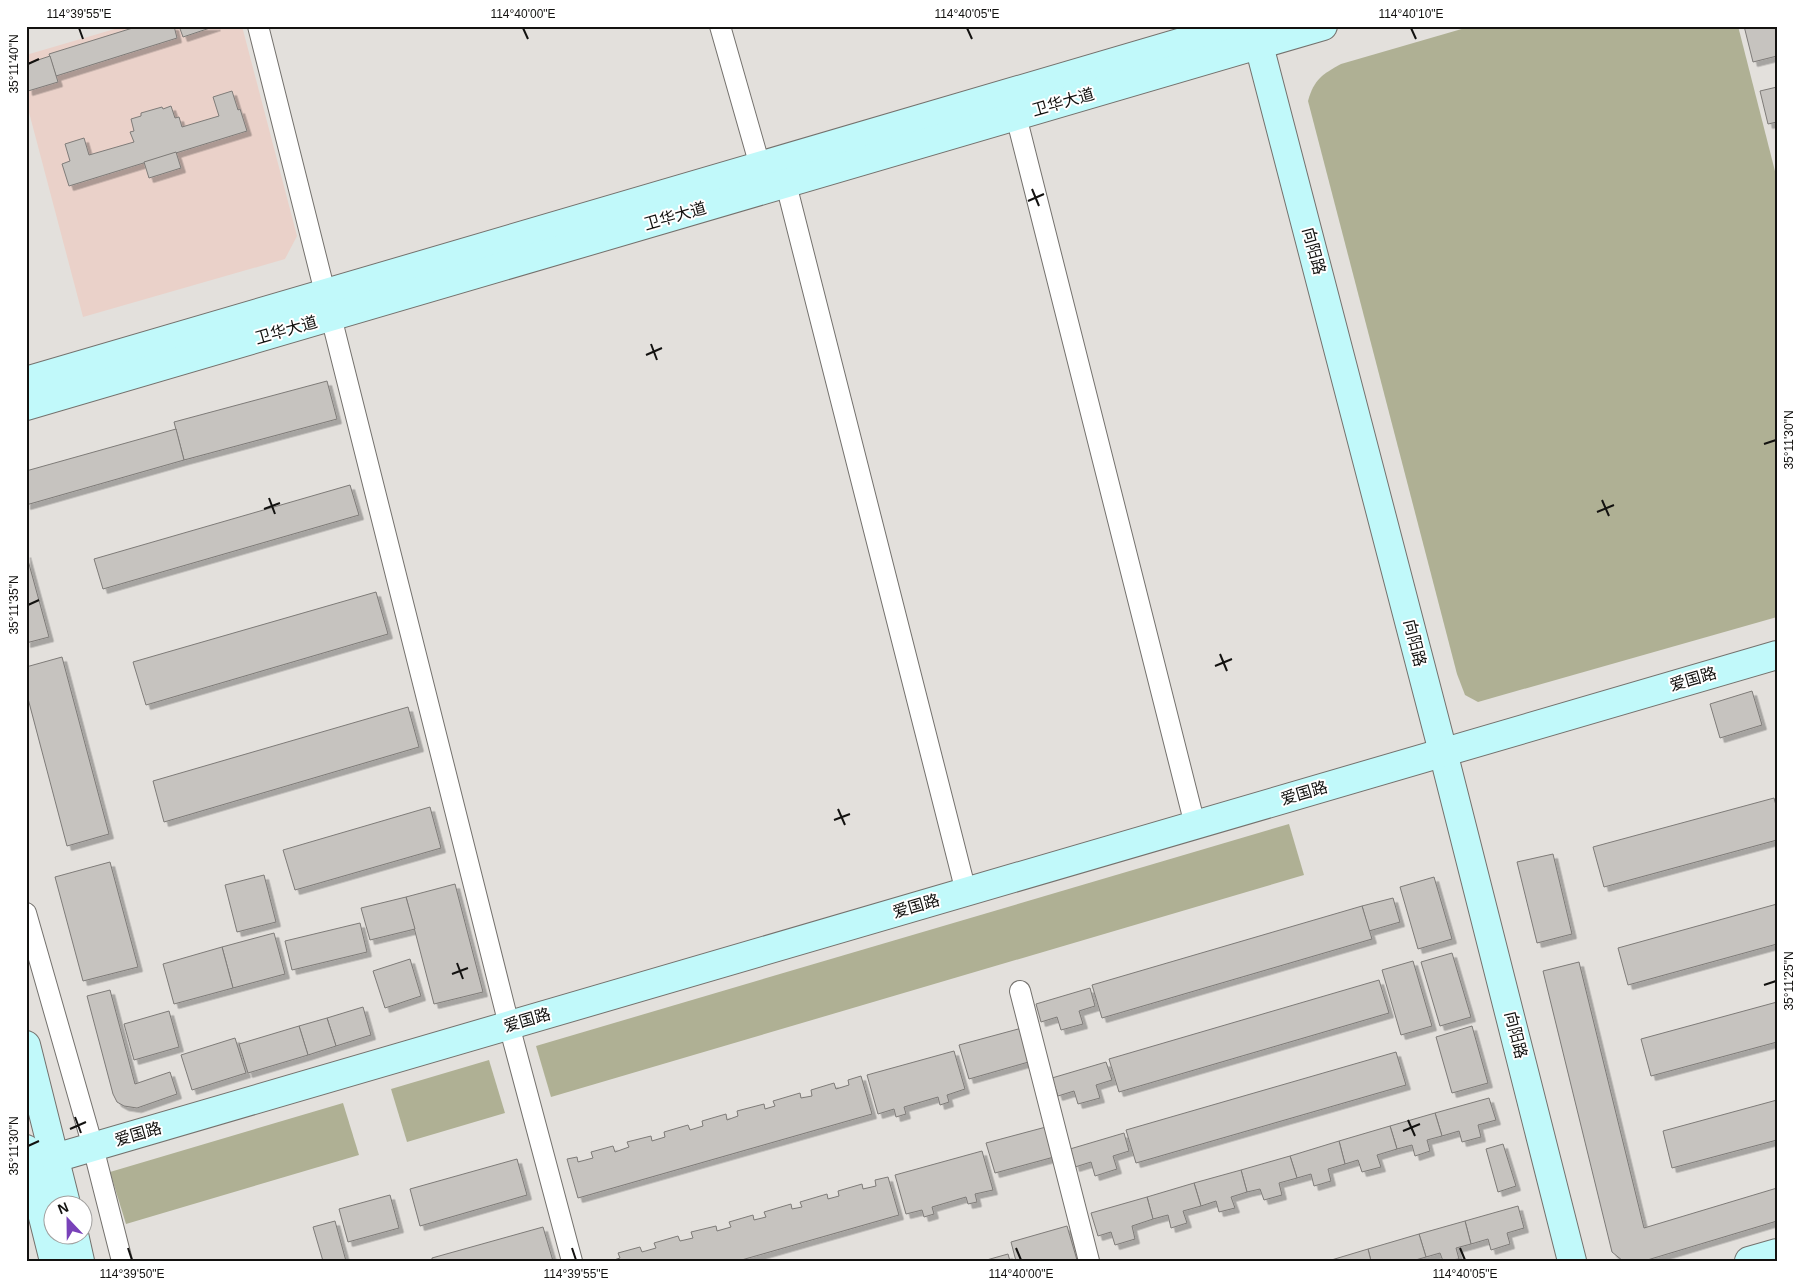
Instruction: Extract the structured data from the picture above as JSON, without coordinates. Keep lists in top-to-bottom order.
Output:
{
  "streets": {
    "street": ["卫华大道", "向阳路", "爱国路"]
  },
  "crossings": [
    ["卫华大道", "向阳路"],
    ["向阳路", "爱国路"]
  ],
  "north": "top",
  "coordinates": [
    "114°39'55\"E",
    "114°40'00\"E",
    "114°40'05\"E",
    "114°40'10\"E",
    "35°11'40\"N",
    "35°11'30\"N",
    "35°11'35\"N",
    "35°11'25\"N",
    "114°39'50\"E"
  ]
}
